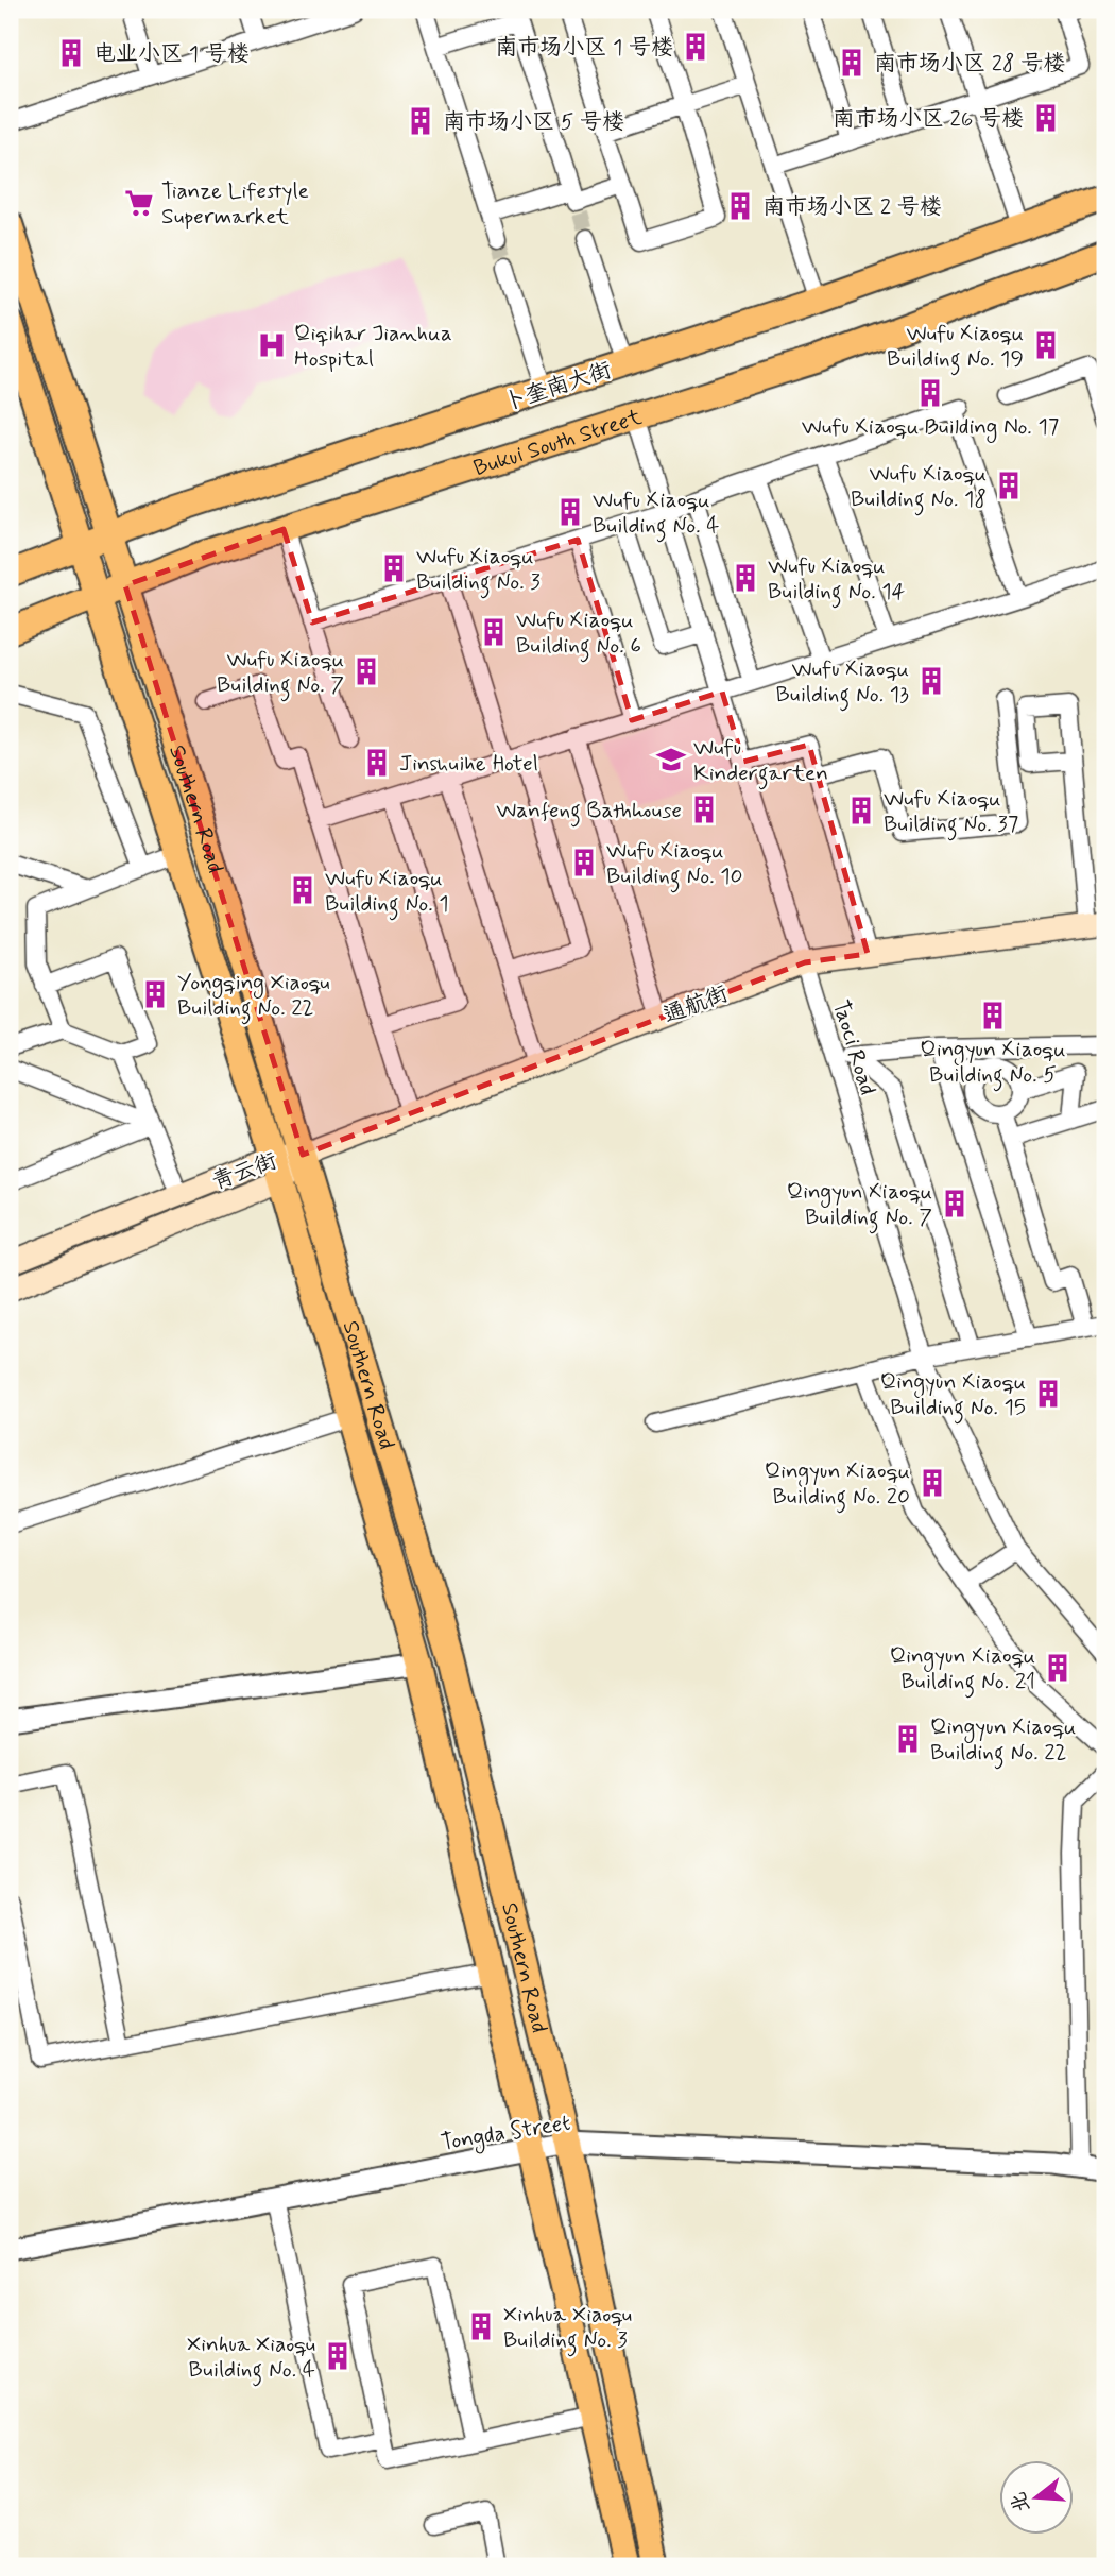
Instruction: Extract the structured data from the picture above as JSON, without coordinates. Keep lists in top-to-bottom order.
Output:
{
  "streets": {
    "main road": [
      "卜奎南大街",
      "Bukui South Street",
      "Southern Road",
      "通航街",
      "青云街"
    ],
    "street": ["Taoci Road", "Tongda Street"]
  },
  "crossings": [
    ["卜奎南大街", "Southern Road"],
    ["Bukui South Street", "Southern Road"],
    ["Bukui South Street", "Taoci Road"],
    ["Southern Road", "通航街"],
    ["Southern Road", "青云街"],
    ["Southern Road", "Tongda Street"],
    ["通航街", "Taoci Road"],
    ["通航街", "青云街"]
  ],
  "places": {
    "building": [
      "南市场小区 1 号楼",
      "电业小区 1 号楼",
      "南市场小区 28 号楼",
      "南市场小区 26 号楼",
      "南市场小区 5 号楼",
      "南市场小区 2 号楼",
      "Wufu Xiaoqu Building No. 19",
      "Wufu Xiaoqu Building No. 17",
      "Wufu Xiaoqu Building No. 18",
      "Wufu Xiaoqu Building No. 4",
      "Wufu Xiaoqu Building No. 3",
      "Wufu Xiaoqu Building No. 14",
      "Wufu Xiaoqu Building No. 6",
      "Wufu Xiaoqu Building No. 7",
      "Wufu Xiaoqu Building No. 13",
      "Jinshuihe Hotel",
      "Wanfeng Bathhouse",
      "Wufu Xiaoqu Building No. 37",
      "Wufu Xiaoqu Building No. 10",
      "Wufu Xiaoqu Building No. 1",
      "Yongqing Xiaoqu Building No. 22",
      "Qingyun Xiaoqu Building No. 5",
      "Qingyun Xiaoqu Building No. 7",
      "Qingyun Xiaoqu Building No. 15",
      "Qingyun Xiaoqu Building No. 20",
      "Qingyun Xiaoqu Building No. 21",
      "Qingyun Xiaoqu Building No. 22",
      "Xinhua Xiaoqu Building No. 3",
      "Xinhua Xiaoqu Building No. 4"
    ],
    "supermarket": ["Tianze Lifestyle Supermarket"],
    "hospital": ["Qiqihar Jianhua Hospital"],
    "school or university": ["Wufu Kindergarten"]
  },
  "north": "left"
}
